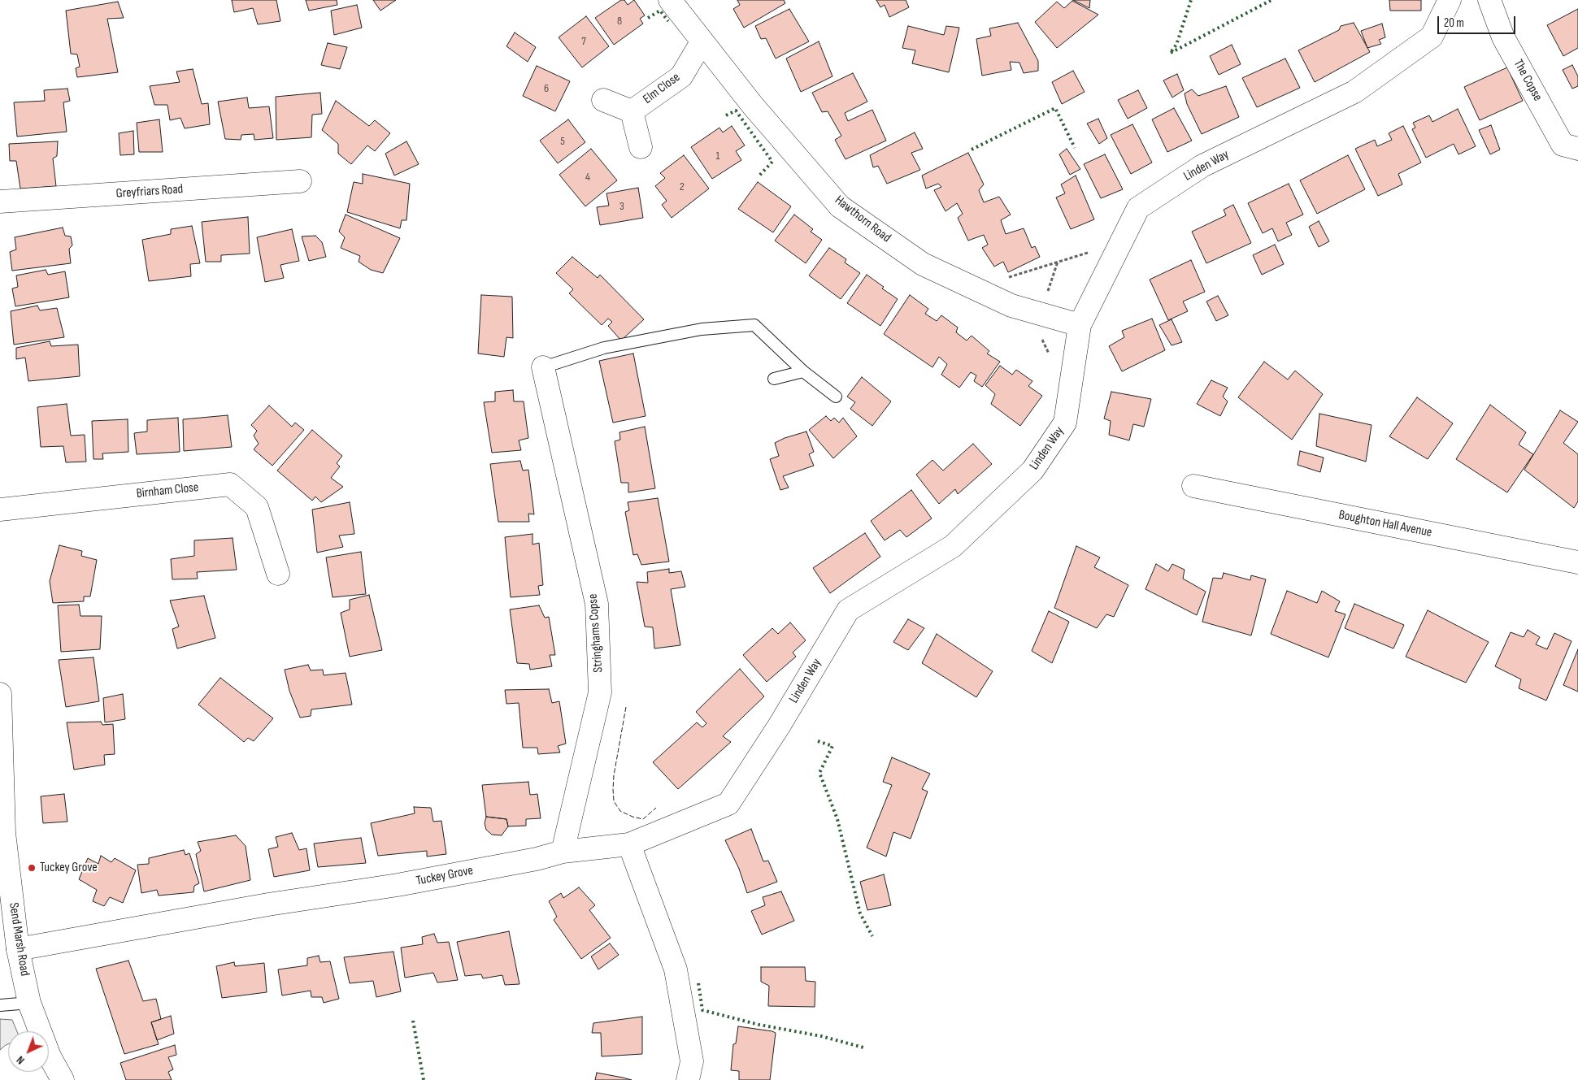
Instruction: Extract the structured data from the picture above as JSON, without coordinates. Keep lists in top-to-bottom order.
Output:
{
  "streets": {
    "street": [
      "The Copse",
      "Elm Close",
      "Linden Way",
      "Greyfriars Road",
      "Hawthorn Road",
      "Birnham Close",
      "Boughton Hall Avenue",
      "Stringhams Copse",
      "Tuckey Grove",
      "Send Marsh Road"
    ]
  },
  "crossings": [
    ["Elm Close", "Hawthorn Road"],
    ["Linden Way", "Hawthorn Road"],
    ["Linden Way", "Tuckey Grove"],
    ["Stringhams Copse", "Tuckey Grove"],
    ["Tuckey Grove", "Send Marsh Road"]
  ],
  "places": ["Tuckey Grove"],
  "house_numbers": [
    "8",
    "7",
    "6",
    "5",
    "1",
    "4",
    "2",
    "3"
  ],
  "scale_bar": "20 m",
  "north": "bottom left"
}
